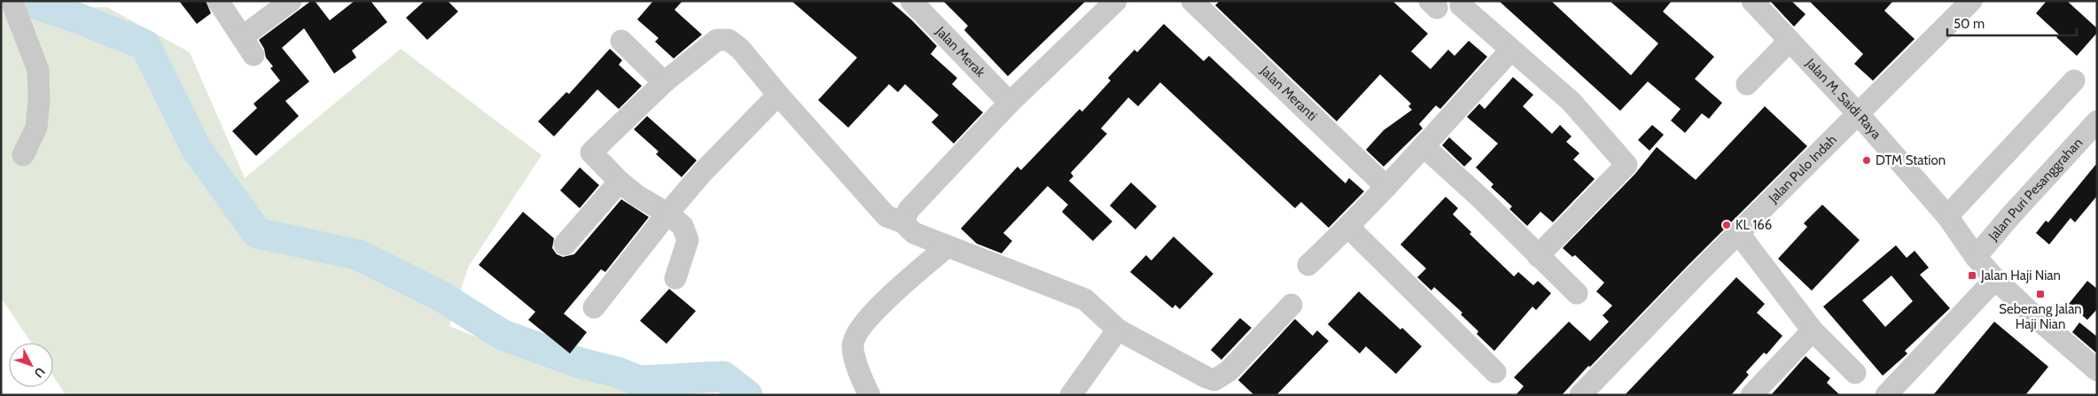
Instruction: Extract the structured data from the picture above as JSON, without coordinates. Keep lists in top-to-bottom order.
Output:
{
  "streets": {
    "street": [
      "Jalan Merak",
      "Jalan Meranti",
      "Jalan M. Saidi Raya",
      "Jalan Pulo Indah",
      "Jalan Puri Pesanggrahan"
    ]
  },
  "crossings": [
    ["Jalan M. Saidi Raya", "Jalan Pulo Indah"],
    ["Jalan M. Saidi Raya", "Jalan Puri Pesanggrahan"]
  ],
  "places": {
    "other": ["DTM Station", "KL 166"],
    "transit": ["Jalan Haji Nian", "Seberang Jalan Haji Nian"]
  },
  "scale_bar": "50 m",
  "north": "bottom right"
}
